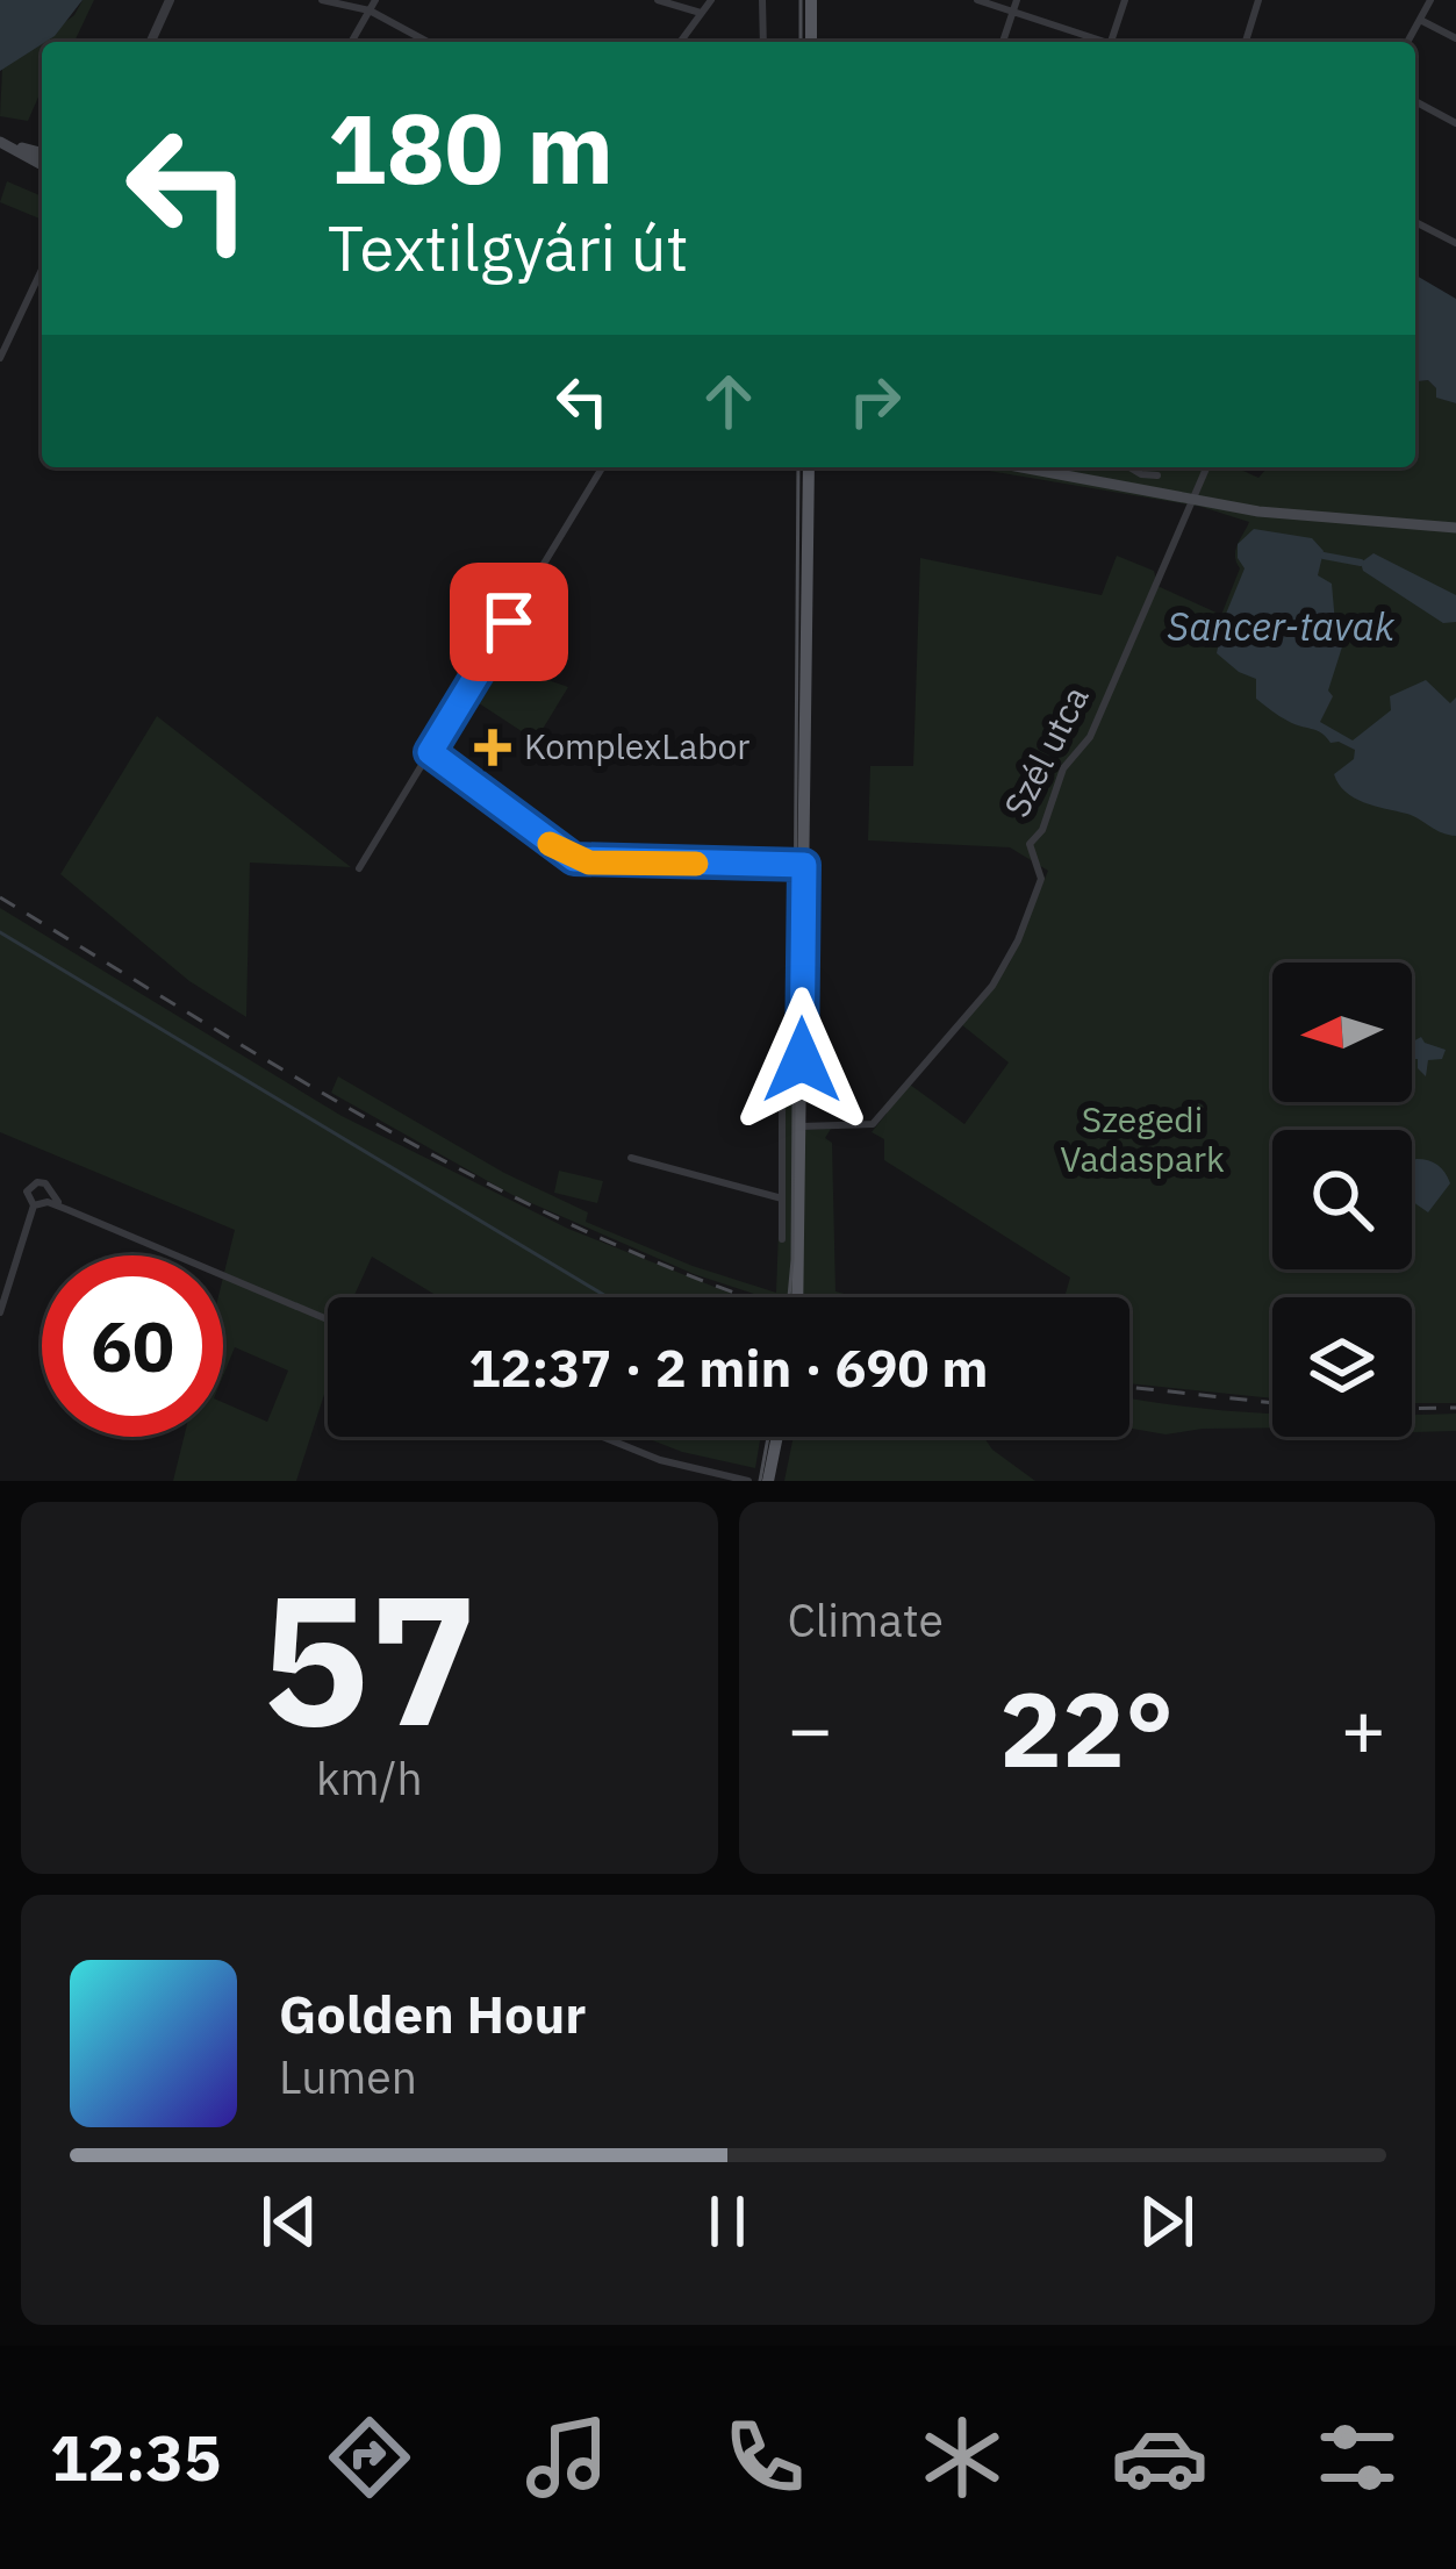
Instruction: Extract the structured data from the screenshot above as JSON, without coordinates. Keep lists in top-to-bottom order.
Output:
{
  "streets": {
    "street": ["Szél utca"]
  },
  "water": ["Sancer-tavak"],
  "parks": ["Szegedi Vadaspark"],
  "places": {
    "health": ["KomplexLabor"]
  },
  "north": "left",
  "page": {
    "turn": ["180 m", "Textilgyári út"],
    "limit": "60",
    "trip": "12:37 · 2 min · 690 m",
    "tile": [
      ["57", "km/h"],
      "Climate"
    ],
    "heat": ["−", "22°", "+"],
    "song": ["Golden Hour", "Lumen"],
    "tabs": "12:35"
  }
}
